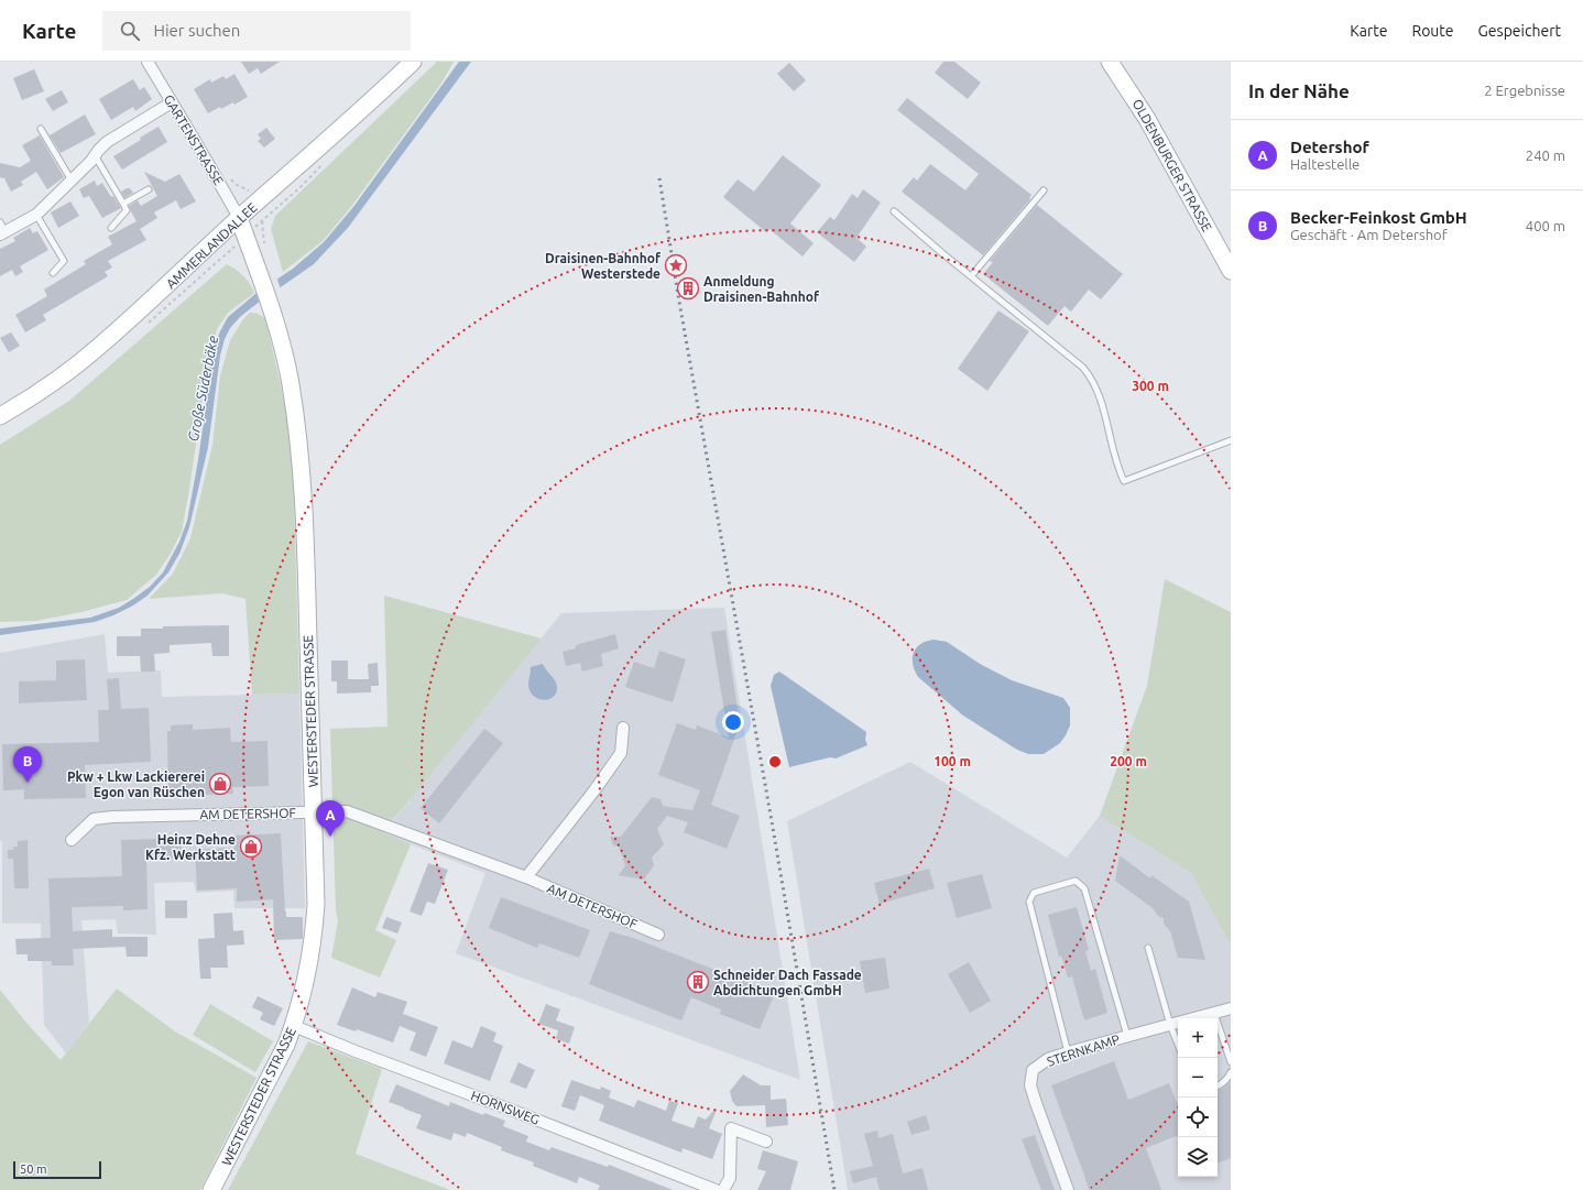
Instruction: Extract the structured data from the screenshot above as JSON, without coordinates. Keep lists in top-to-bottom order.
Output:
{
  "streets": {
    "main road": ["OLDENBURGER STRASSE", "AMMERLANDALLEE", "WESTERSTEDER STRASSE"],
    "street": [
      "GARTENSTRASSE",
      "AM DETERSHOF",
      "STERNKAMP",
      "HORNSWEG"
    ]
  },
  "crossings": [
    ["GARTENSTRASSE", "AMMERLANDALLEE"],
    ["GARTENSTRASSE", "WESTERSTEDER STRASSE"],
    ["AMMERLANDALLEE", "WESTERSTEDER STRASSE"],
    ["WESTERSTEDER STRASSE", "AM DETERSHOF"],
    ["WESTERSTEDER STRASSE", "HORNSWEG"]
  ],
  "water": ["Große Süderbäke"],
  "places": {
    "place": ["Draisinen-Bahnhof Westerstede"],
    "building": ["Anmeldung Draisinen-Bahnhof", "Schneider Dach Fassade Abdichtungen GmbH"],
    "shop": ["Pkw + Lkw Lackiererei Egon van Rüschen", "Heinz Dehne Kfz. Werkstatt"]
  },
  "scale_bar": "50 m",
  "page": {
    "header": "Karte",
    "search": "Hier suchen",
    "nav": ["Karte", "Route", "Gespeichert"],
    "heading": ["In der Nähe", "2 Ergebnisse"],
    "list": [
      {
        "mark": "A",
        "name": "Detershof",
        "note": "Haltestelle",
        "value": "240 m"
      },
      {
        "mark": "B",
        "name": "Becker-Feinkost GmbH",
        "note": "Geschäft · Am Detershof",
        "value": "400 m"
      }
    ],
    "pins": ["B", "A"],
    "map_buttons": ["+", "−"],
    "scale": "50 m"
  },
  "rings": ["300 m", "100 m", "200 m"]
}
